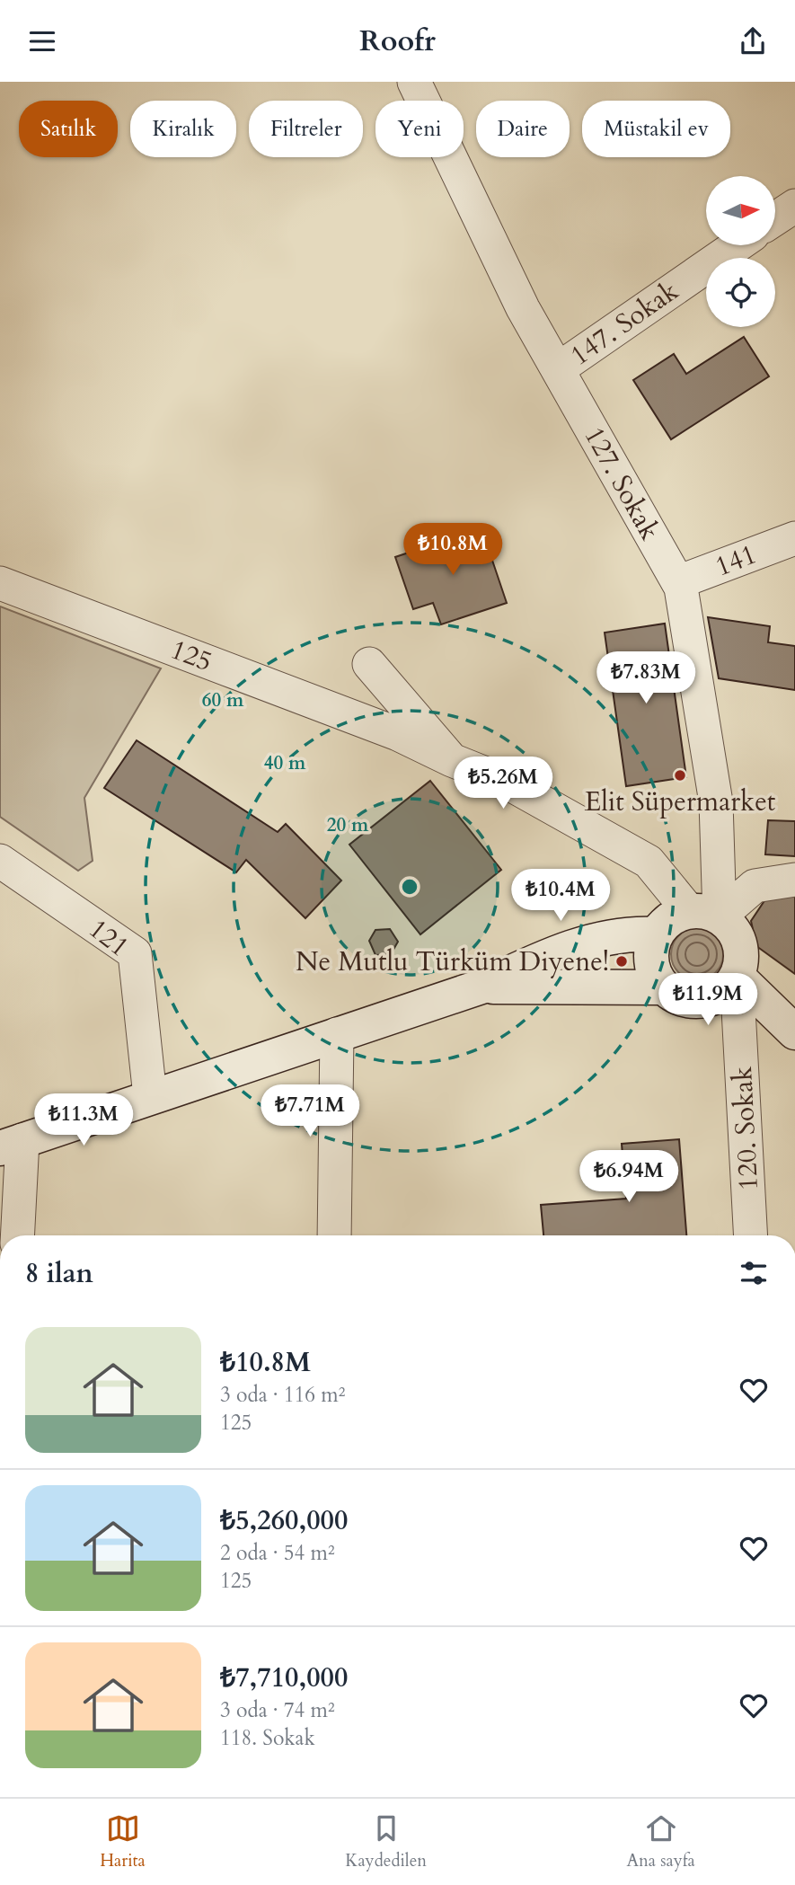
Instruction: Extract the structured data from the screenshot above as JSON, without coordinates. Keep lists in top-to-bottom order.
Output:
{
  "streets": {
    "street": [
      "147. Sokak",
      "127. Sokak",
      "141",
      "125",
      "121",
      "120. Sokak"
    ]
  },
  "crossings": [
    ["147. Sokak", "127. Sokak"],
    ["127. Sokak", "141"],
    ["127. Sokak", "125"],
    ["127. Sokak", "120. Sokak"],
    ["125", "120. Sokak"]
  ],
  "places": ["Elit Süpermarket", "Ne Mutlu Türküm Diyene!"],
  "north": "right",
  "page": {
    "header": "Roofr",
    "chip": [
      "Satılık",
      "Kiralık",
      "Filtreler",
      "Yeni",
      "Daire",
      "Müstakil ev"
    ],
    "price": [
      "₺10.8M",
      "₺7.83M",
      "₺5.26M",
      "₺10.4M",
      "₺11.9M",
      "₺7.71M",
      "₺11.3M",
      "₺6.94M"
    ],
    "heading": "8 ilan",
    "list": [
      {
        "name": "₺10.8M",
        "note": "3 oda · 116 m² · 125"
      },
      {
        "name": "₺5,260,000",
        "note": "2 oda · 54 m² · 125"
      },
      {
        "name": "₺7,710,000",
        "note": "3 oda · 74 m² · 118. Sokak"
      }
    ],
    "tabs": ["Harita", "Kaydedilen", "Ana sayfa"]
  },
  "rings": ["60 m", "40 m", "20 m"]
}
